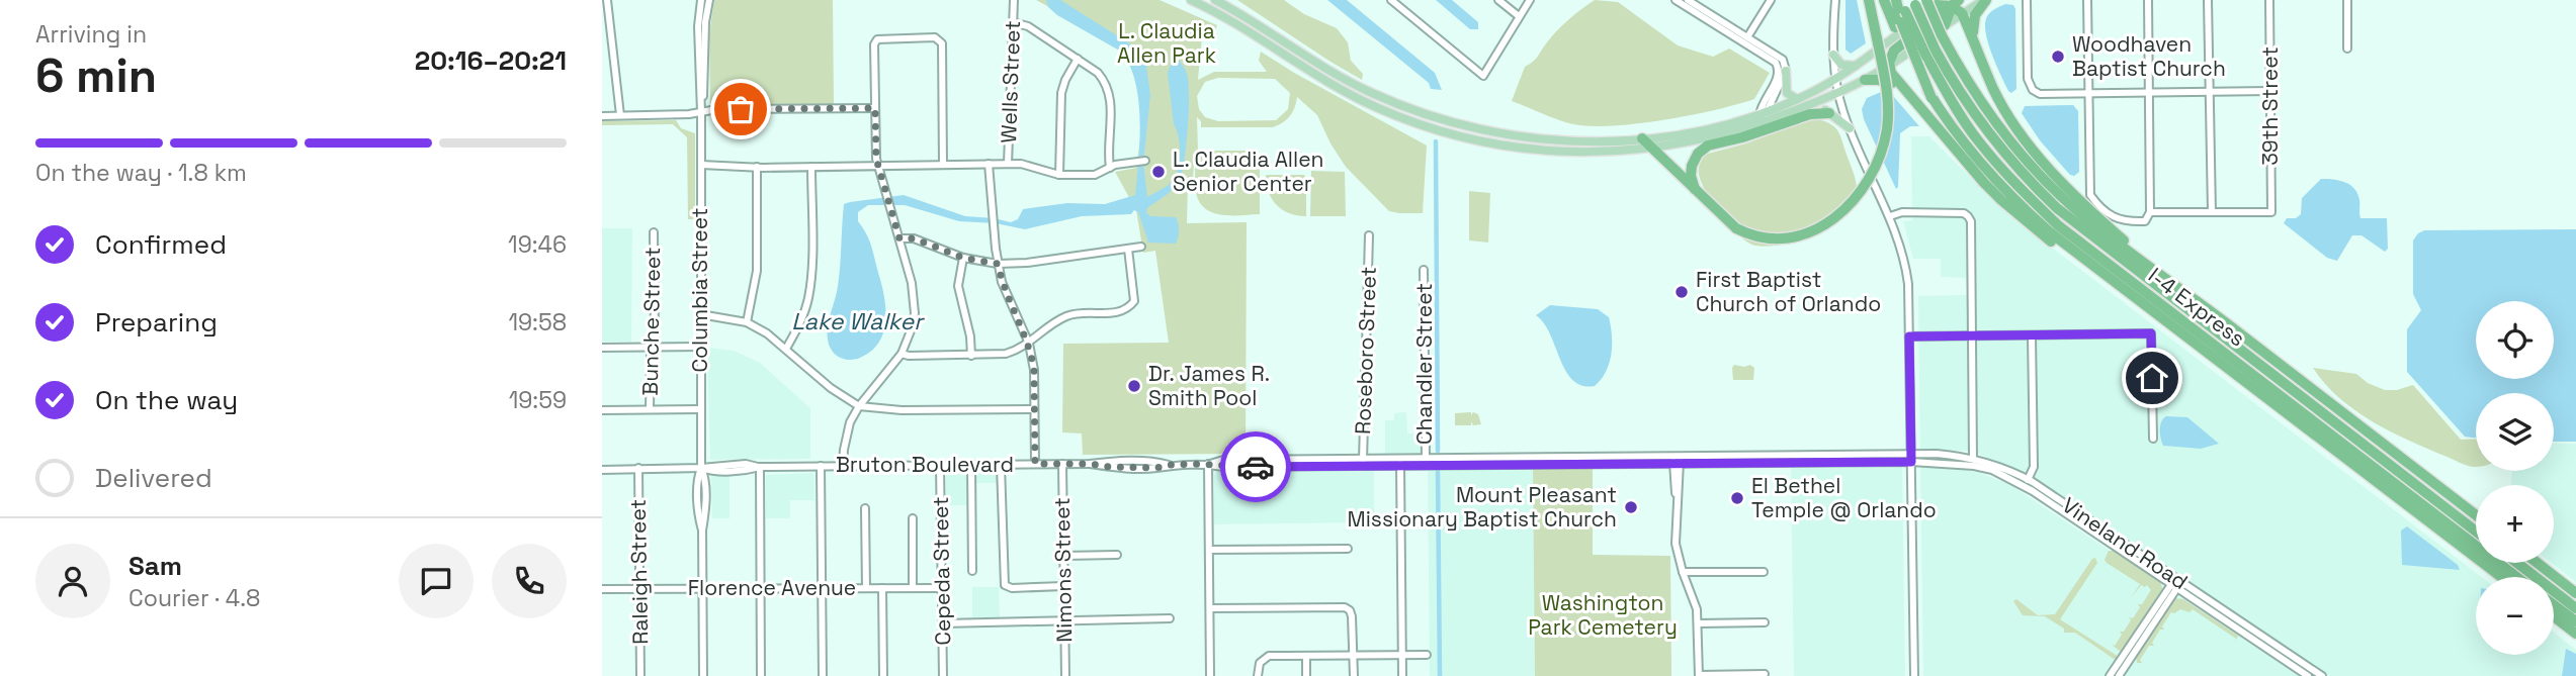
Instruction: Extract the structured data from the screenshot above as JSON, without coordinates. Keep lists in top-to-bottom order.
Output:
{
  "streets": {
    "highway": ["I-4 Express"],
    "street": [
      "Wells Street",
      "39th Street",
      "Columbia Street",
      "Bunche Street",
      "Roseboro Street",
      "Chandler Street",
      "Bruton Boulevard",
      "Vineland Road",
      "Nimons Street",
      "Cepeda Street",
      "Raleigh Street",
      "Florence Avenue"
    ]
  },
  "crossings": [
    ["Wells Street", "Bruton Boulevard"],
    ["Columbia Street", "Bruton Boulevard"],
    ["Columbia Street", "Florence Avenue"],
    ["Roseboro Street", "Bruton Boulevard"],
    ["Chandler Street", "Bruton Boulevard"],
    ["Bruton Boulevard", "Vineland Road"],
    ["Bruton Boulevard", "Nimons Street"],
    ["Bruton Boulevard", "Cepeda Street"],
    ["Bruton Boulevard", "Raleigh Street"],
    ["Cepeda Street", "Florence Avenue"],
    ["Raleigh Street", "Florence Avenue"]
  ],
  "water": ["Lake Walker"],
  "parks": ["L. Claudia Allen Park", "Washington Park Cemetery"],
  "places": [
    "Woodhaven Baptist Church",
    "L. Claudia Allen Senior Center",
    "First Baptist Church of Orlando",
    "Dr. James R. Smith Pool",
    "El Bethel Temple @ Orlando",
    "Mount Pleasant Missionary Baptist Church"
  ],
  "page": {
    "heading": ["6 min", "Arriving in", "20:16–20:21"],
    "panel": ["Sam", "Courier · 4.8"],
    "bar": "On the way · 1.8 km",
    "list": [
      ["Confirmed", "19:46"],
      ["Preparing", "19:58"],
      ["On the way", "19:59"],
      "Delivered"
    ],
    "map_buttons": ["+", "−"]
  }
}
